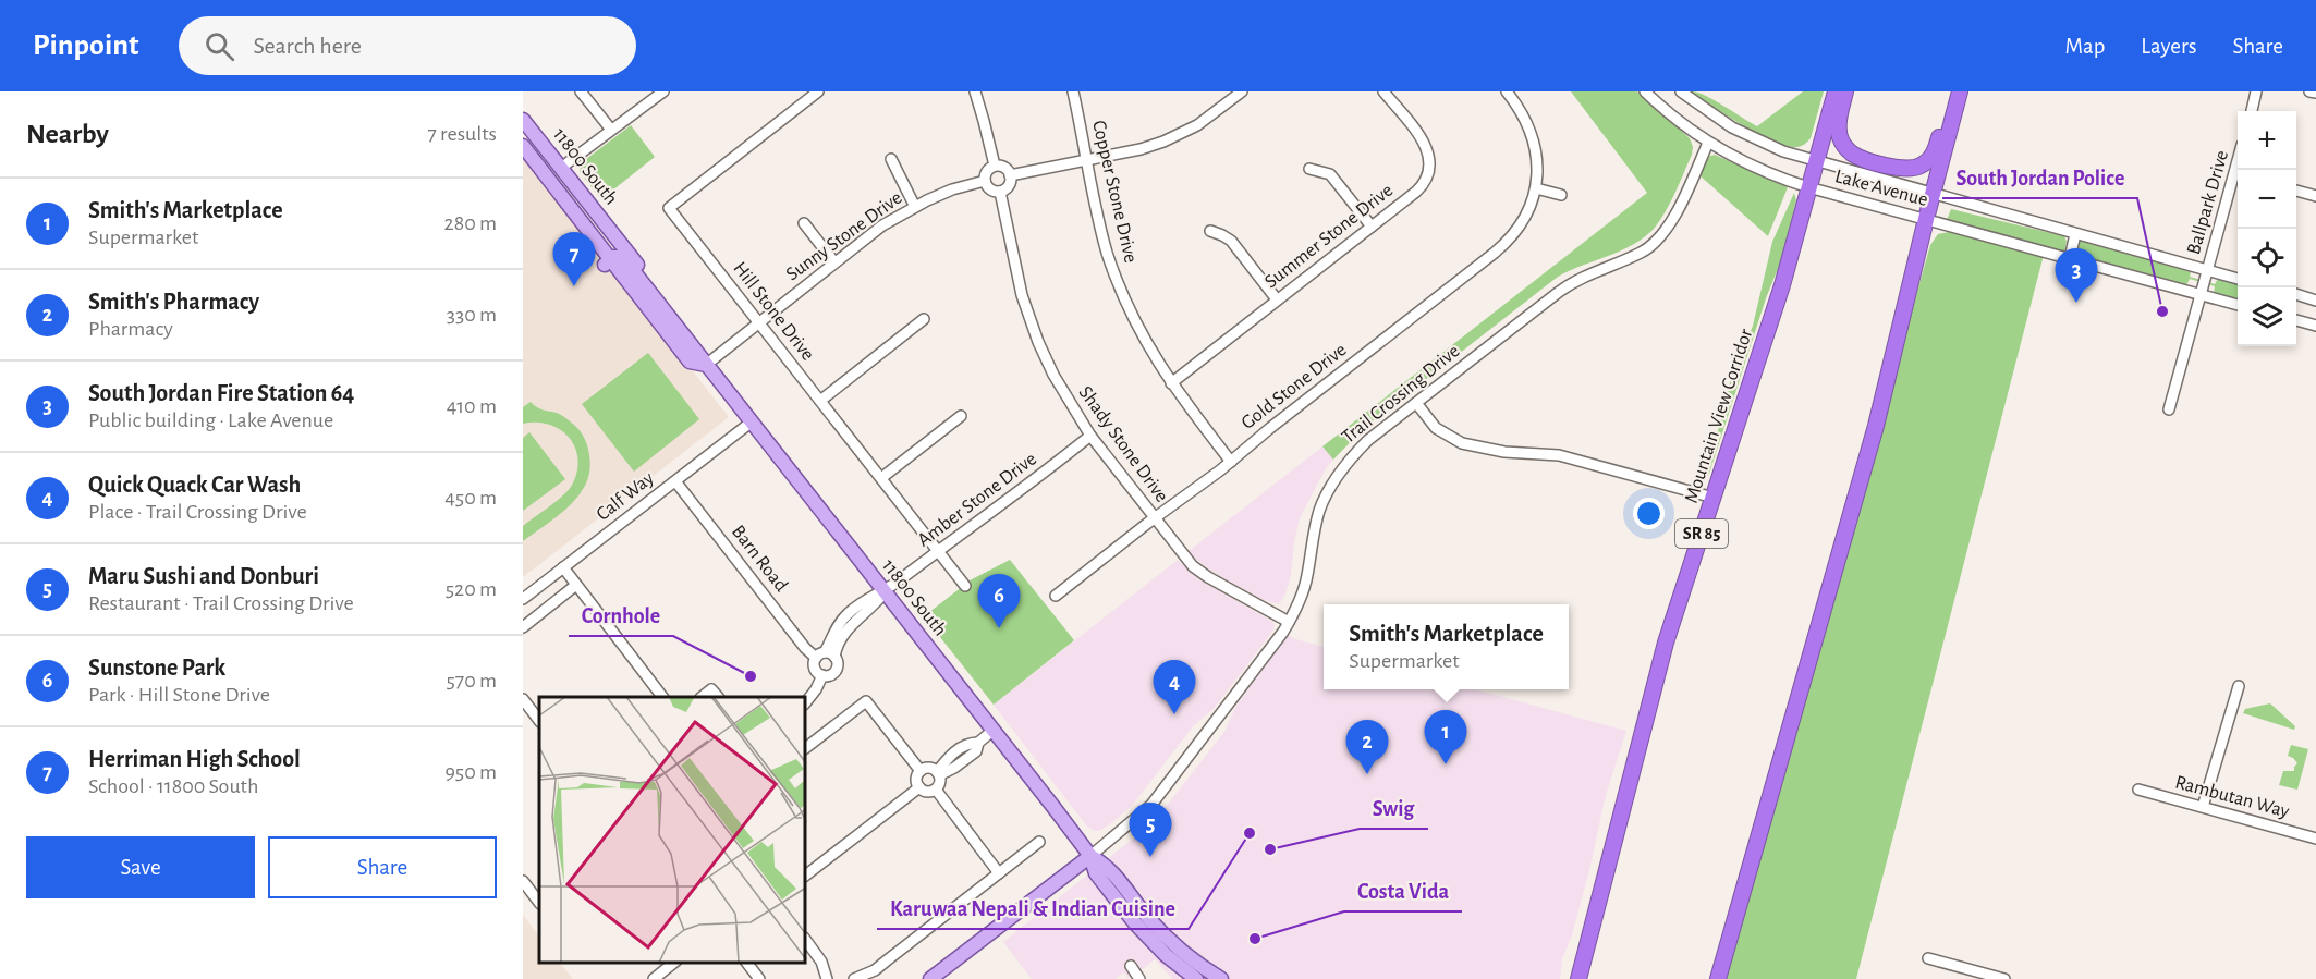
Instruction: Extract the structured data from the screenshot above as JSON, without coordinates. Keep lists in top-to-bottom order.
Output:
{
  "streets": {
    "highway": ["Mountain View Corridor", "SR 85"],
    "main road": ["11800 South"],
    "street": [
      "Lake Avenue",
      "Copper Stone Drive",
      "Ballpark Drive",
      "Sunny Stone Drive",
      "Summer Stone Drive",
      "Hill Stone Drive",
      "Gold Stone Drive",
      "Trail Crossing Drive",
      "Shady Stone Drive",
      "Calf Way",
      "Amber Stone Drive",
      "Barn Road",
      "Rambutan Way"
    ]
  },
  "crossings": [
    ["11800 South", "Sunny Stone Drive"],
    ["11800 South", "Trail Crossing Drive"],
    ["11800 South", "Calf Way"],
    ["11800 South", "Amber Stone Drive"],
    ["Lake Avenue", "Ballpark Drive"],
    ["Lake Avenue", "Trail Crossing Drive"],
    ["Lake Avenue", "Mountain View Corridor"],
    ["Copper Stone Drive", "Summer Stone Drive"],
    ["Copper Stone Drive", "Gold Stone Drive"],
    ["Sunny Stone Drive", "Hill Stone Drive"],
    ["Sunny Stone Drive", "Shady Stone Drive"],
    ["Hill Stone Drive", "Amber Stone Drive"],
    ["Gold Stone Drive", "Shady Stone Drive"],
    ["Trail Crossing Drive", "Shady Stone Drive"],
    ["Shady Stone Drive", "Amber Stone Drive"],
    ["Calf Way", "Barn Road"],
    ["Amber Stone Drive", "Barn Road"]
  ],
  "places": [
    "South Jordan Police",
    "Cornhole",
    "Karuwaa Nepali & Indian Cuisine",
    "Swig",
    "Costa Vida"
  ],
  "page": {
    "header": "Pinpoint",
    "search": "Search here",
    "nav": ["Map", "Layers", "Share"],
    "heading": ["Nearby", "7 results"],
    "map_buttons": ["+", "−"],
    "list": [
      {
        "mark": "1",
        "name": "Smith's Marketplace",
        "note": "Supermarket",
        "value": "280 m"
      },
      {
        "mark": "2",
        "name": "Smith's Pharmacy",
        "note": "Pharmacy",
        "value": "330 m"
      },
      {
        "mark": "3",
        "name": "South Jordan Fire Station 64",
        "note": "Public building · Lake Avenue",
        "value": "410 m"
      },
      {
        "mark": "4",
        "name": "Quick Quack Car Wash",
        "note": "Place · Trail Crossing Drive",
        "value": "450 m"
      },
      {
        "mark": "5",
        "name": "Maru Sushi and Donburi",
        "note": "Restaurant · Trail Crossing Drive",
        "value": "520 m"
      },
      {
        "mark": "6",
        "name": "Sunstone Park",
        "note": "Park · Hill Stone Drive",
        "value": "570 m"
      },
      {
        "mark": "7",
        "name": "Herriman High School",
        "note": "School · 11800 South",
        "value": "950 m"
      }
    ],
    "pins": [
      "7",
      "3",
      "6",
      "4",
      "1",
      "2",
      "5"
    ],
    "popup": ["Smith's Marketplace", "Supermarket"],
    "buttons": ["Save", "Share"]
  }
}
